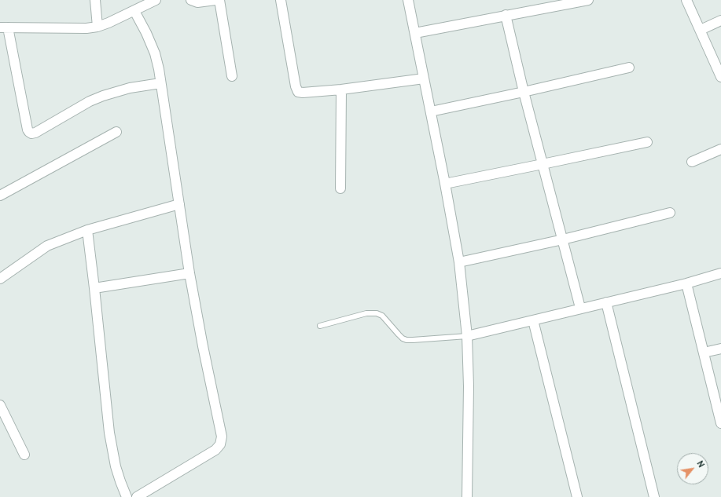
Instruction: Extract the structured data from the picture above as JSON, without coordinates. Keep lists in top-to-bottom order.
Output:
{
  "north": "top right"
}
